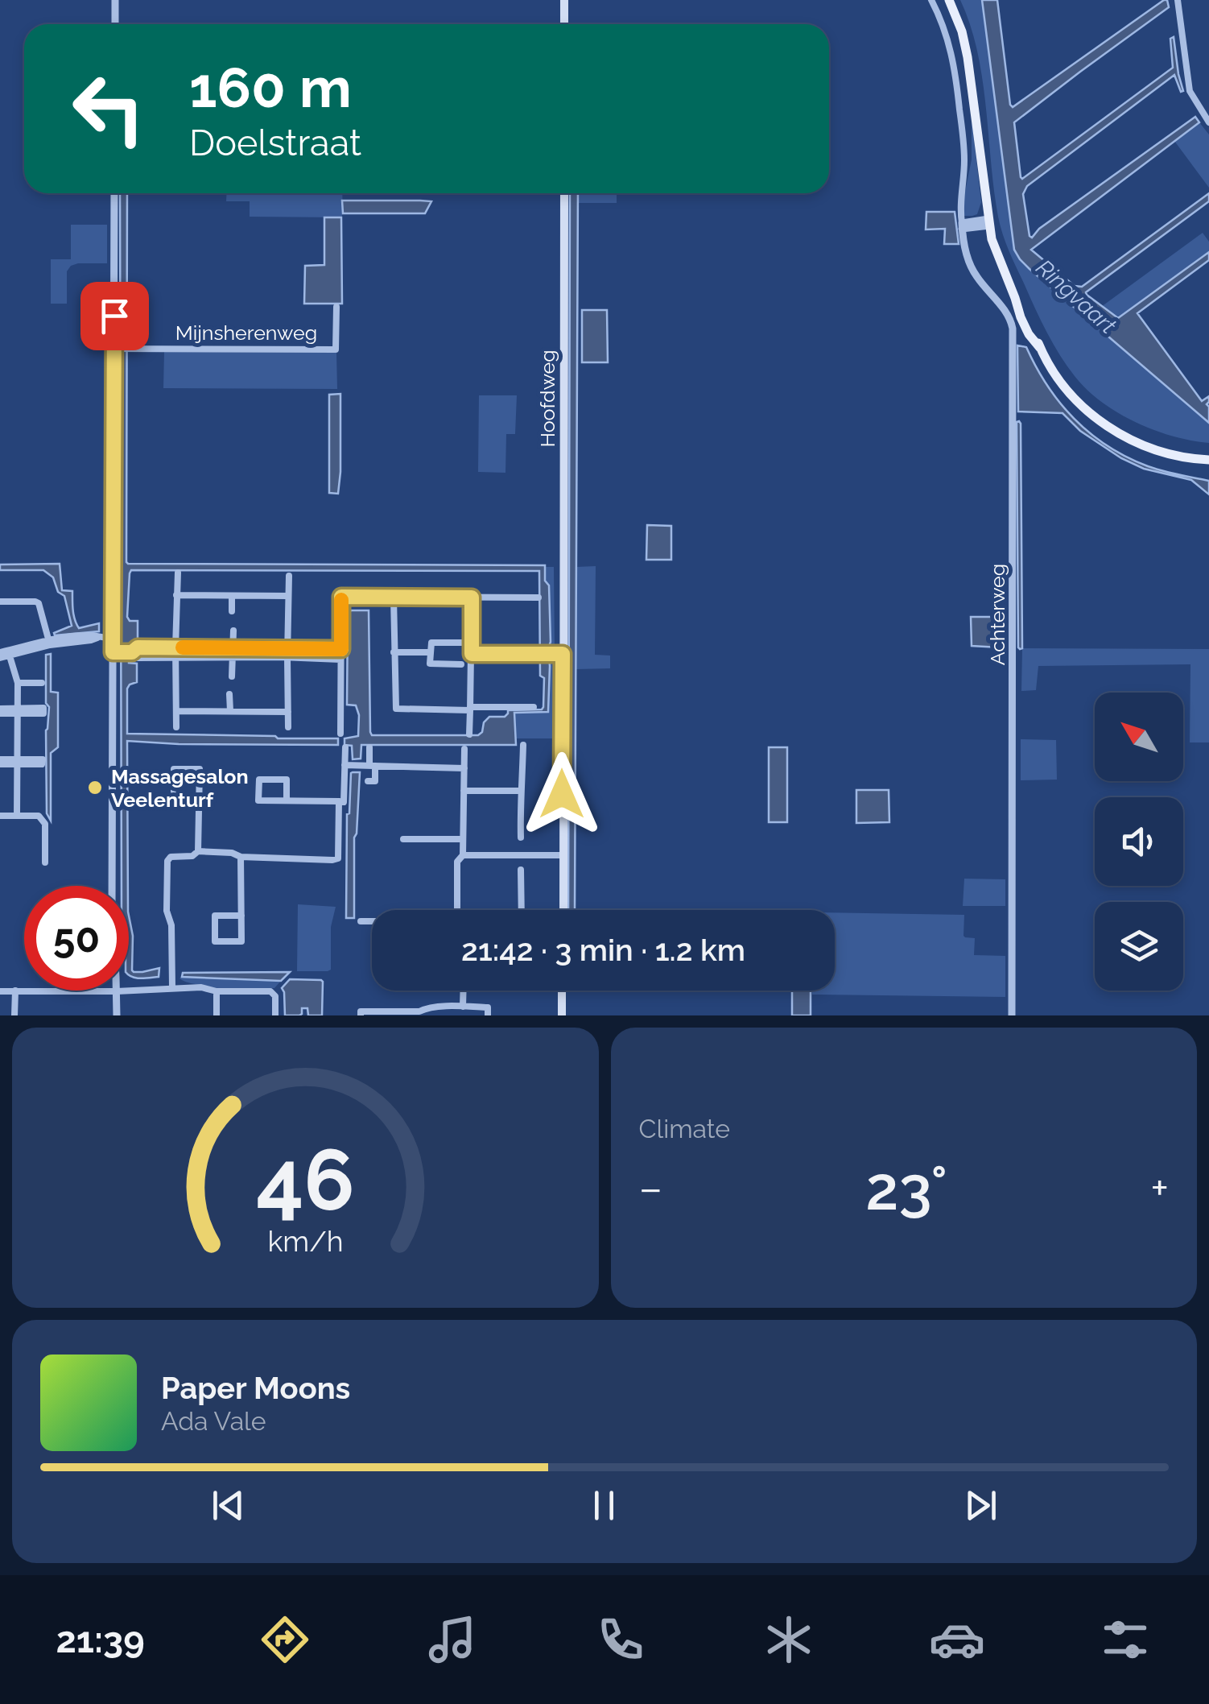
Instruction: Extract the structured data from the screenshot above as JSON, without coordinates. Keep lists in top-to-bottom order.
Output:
{
  "streets": {
    "main road": ["Hoofdweg"],
    "street": ["Mijnsherenweg", "Achterweg"]
  },
  "water": ["Ringvaart"],
  "places": ["Massagesalon Veelenturf"],
  "north": "top left",
  "page": {
    "turn": ["160 m", "Doelstraat"],
    "limit": "50",
    "trip": "21:42 · 3 min · 1.2 km",
    "tile": "Climate",
    "heat": ["−", "23°", "+"],
    "song": ["Paper Moons", "Ada Vale"],
    "tabs": "21:39",
    "gauge": ["46", "km/h"]
  }
}
